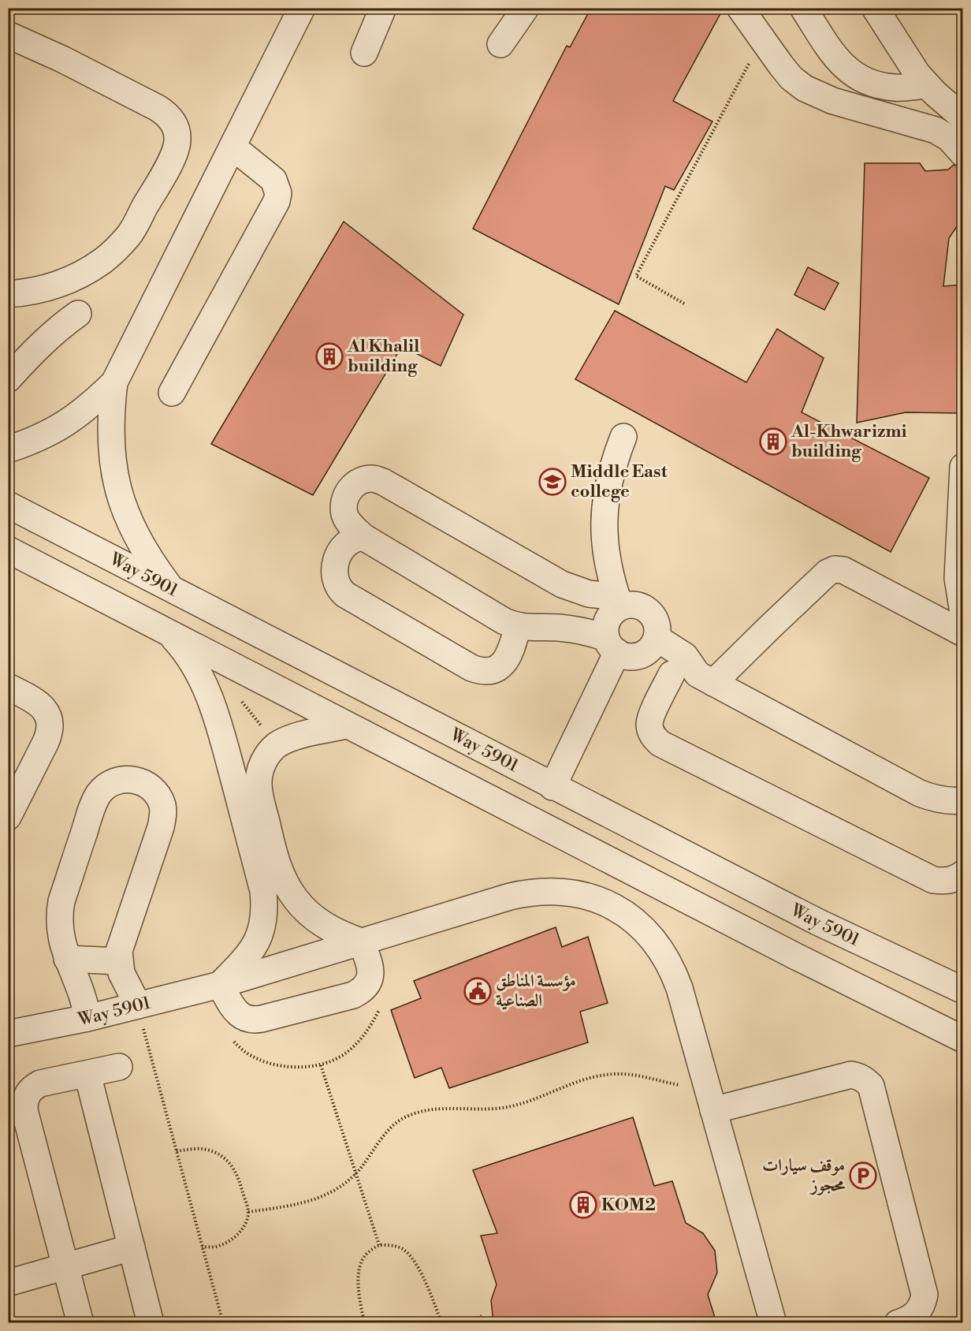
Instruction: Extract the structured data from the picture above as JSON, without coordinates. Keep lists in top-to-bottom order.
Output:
{
  "streets": {
    "street": ["Way 5901"]
  },
  "places": {
    "building": ["Al Khalil building", "Al-Khwarizmi building", "KOM2"],
    "school or university": ["Middle East college"],
    "public building": ["مؤسسة المناطق الصناعية"],
    "parking": ["موقف سيارات محجوز"]
  }
}
